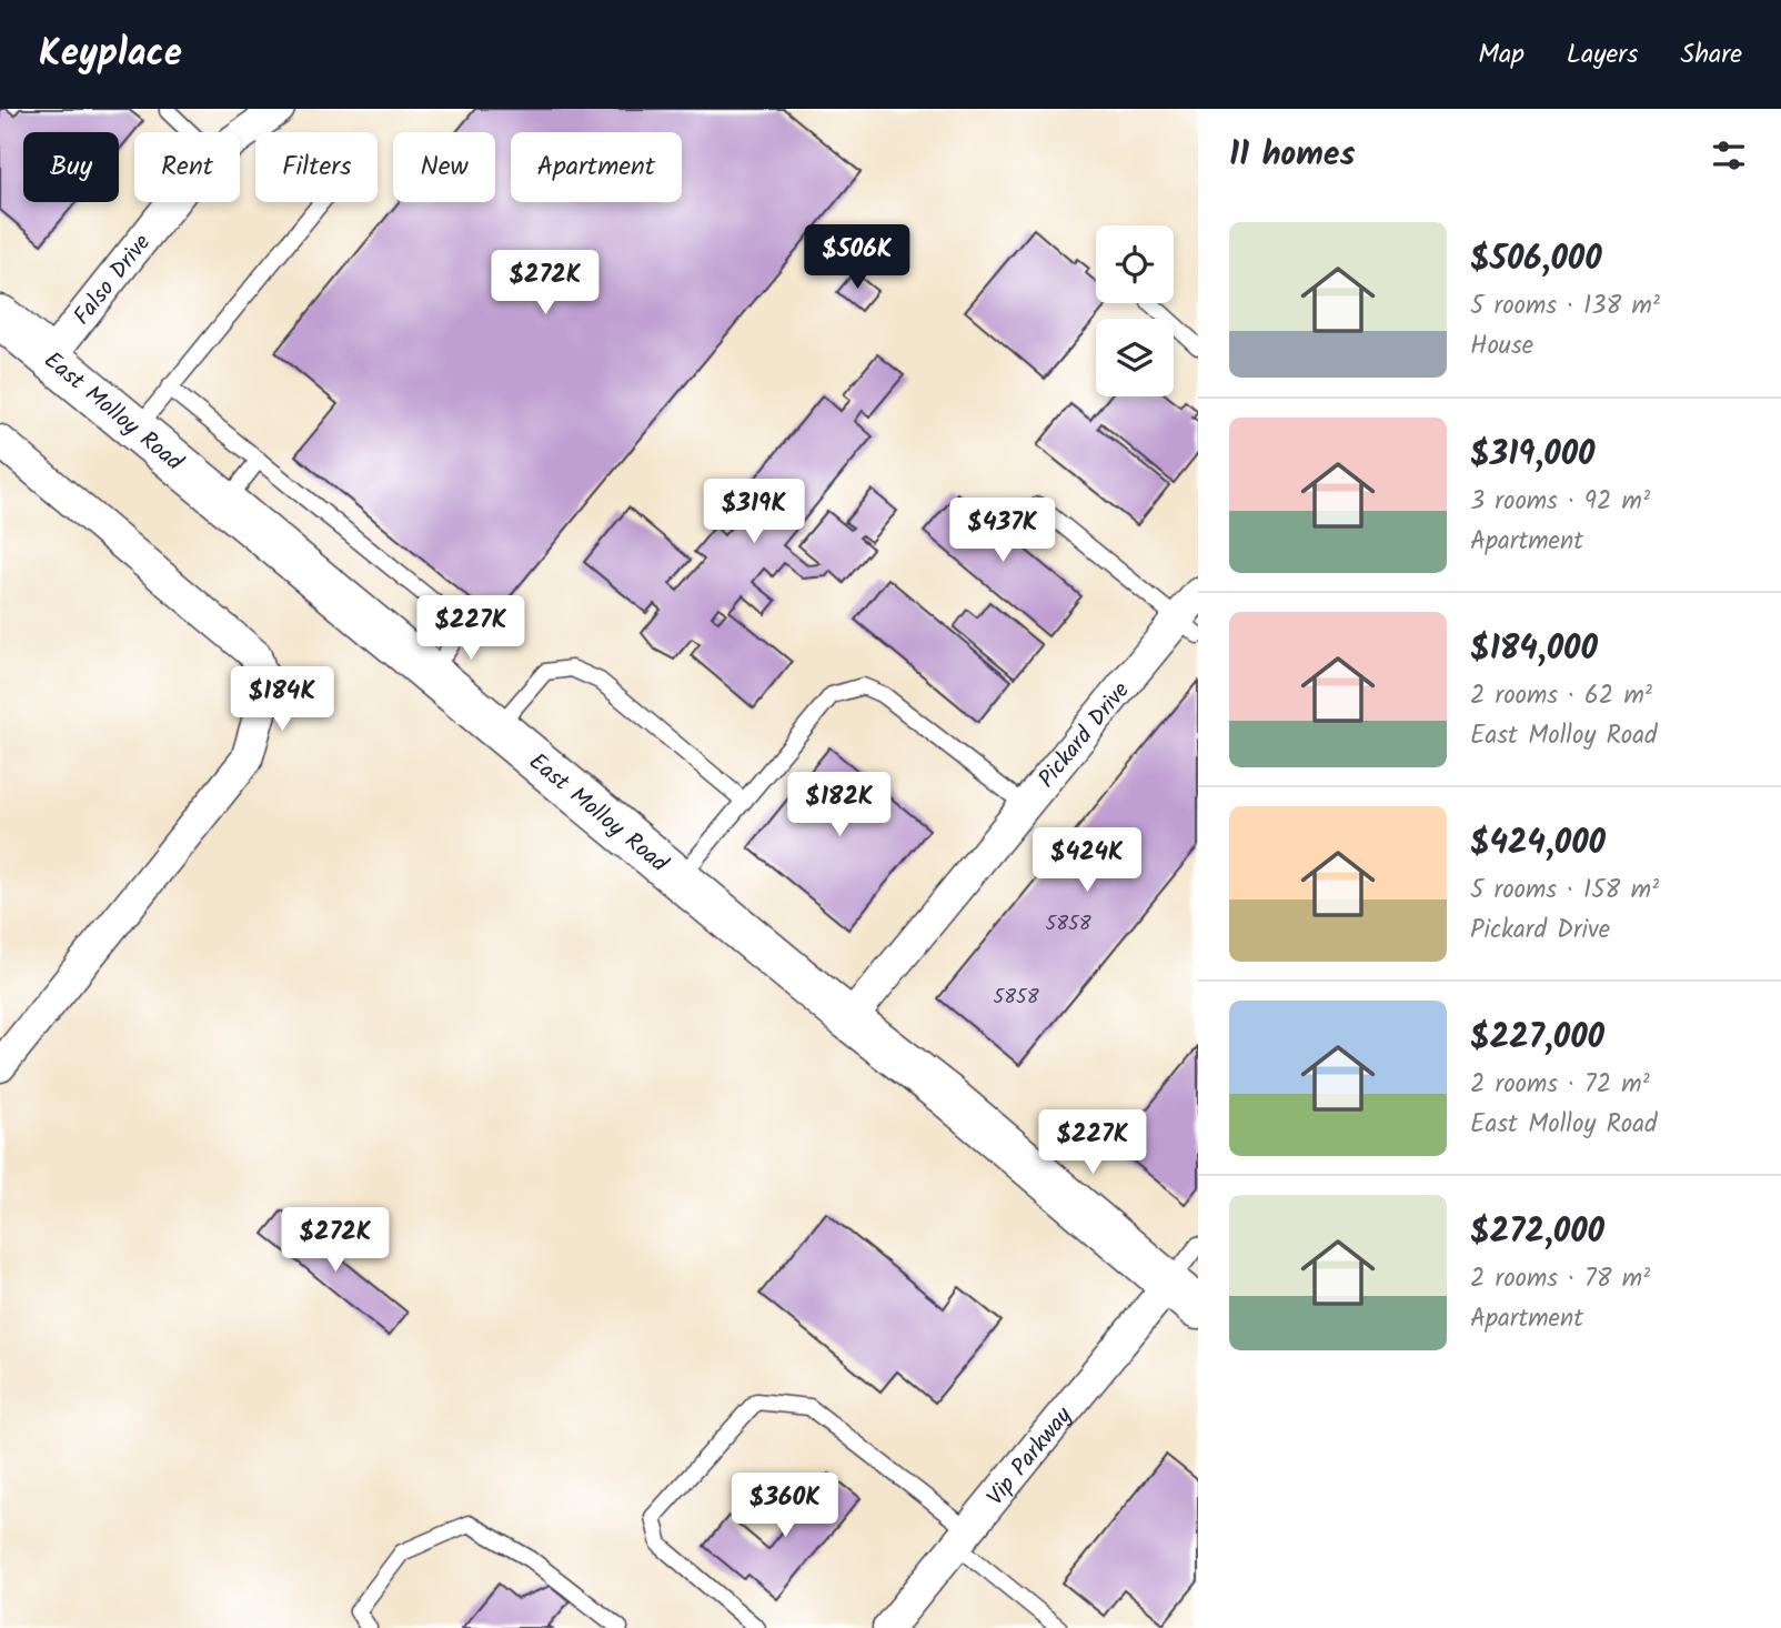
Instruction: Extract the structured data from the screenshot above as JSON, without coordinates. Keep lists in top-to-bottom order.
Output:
{
  "streets": {
    "street": [
      "Falso Drive",
      "East Molloy Road",
      "Pickard Drive",
      "Vip Parkway"
    ]
  },
  "crossings": [
    ["Falso Drive", "East Molloy Road"],
    ["East Molloy Road", "Pickard Drive"],
    ["East Molloy Road", "Vip Parkway"]
  ],
  "house_numbers": ["5858", "5858"],
  "page": {
    "header": "Keyplace",
    "nav": ["Map", "Layers", "Share"],
    "heading": "11 homes",
    "chip": [
      "Buy",
      "Rent",
      "Filters",
      "New",
      "Apartment"
    ],
    "list": [
      {
        "name": "$506,000",
        "note": "5 rooms · 138 m² · House"
      },
      {
        "name": "$319,000",
        "note": "3 rooms · 92 m² · Apartment"
      },
      {
        "name": "$184,000",
        "note": "2 rooms · 62 m² · East Molloy Road"
      },
      {
        "name": "$424,000",
        "note": "5 rooms · 158 m² · Pickard Drive"
      },
      {
        "name": "$227,000",
        "note": "2 rooms · 72 m² · East Molloy Road"
      },
      {
        "name": "$272,000",
        "note": "2 rooms · 78 m² · Apartment"
      }
    ],
    "price": [
      "$506K",
      "$272K",
      "$319K",
      "$437K",
      "$227K",
      "$184K",
      "$182K",
      "$424K",
      "$227K",
      "$272K",
      "$360K"
    ]
  }
}
